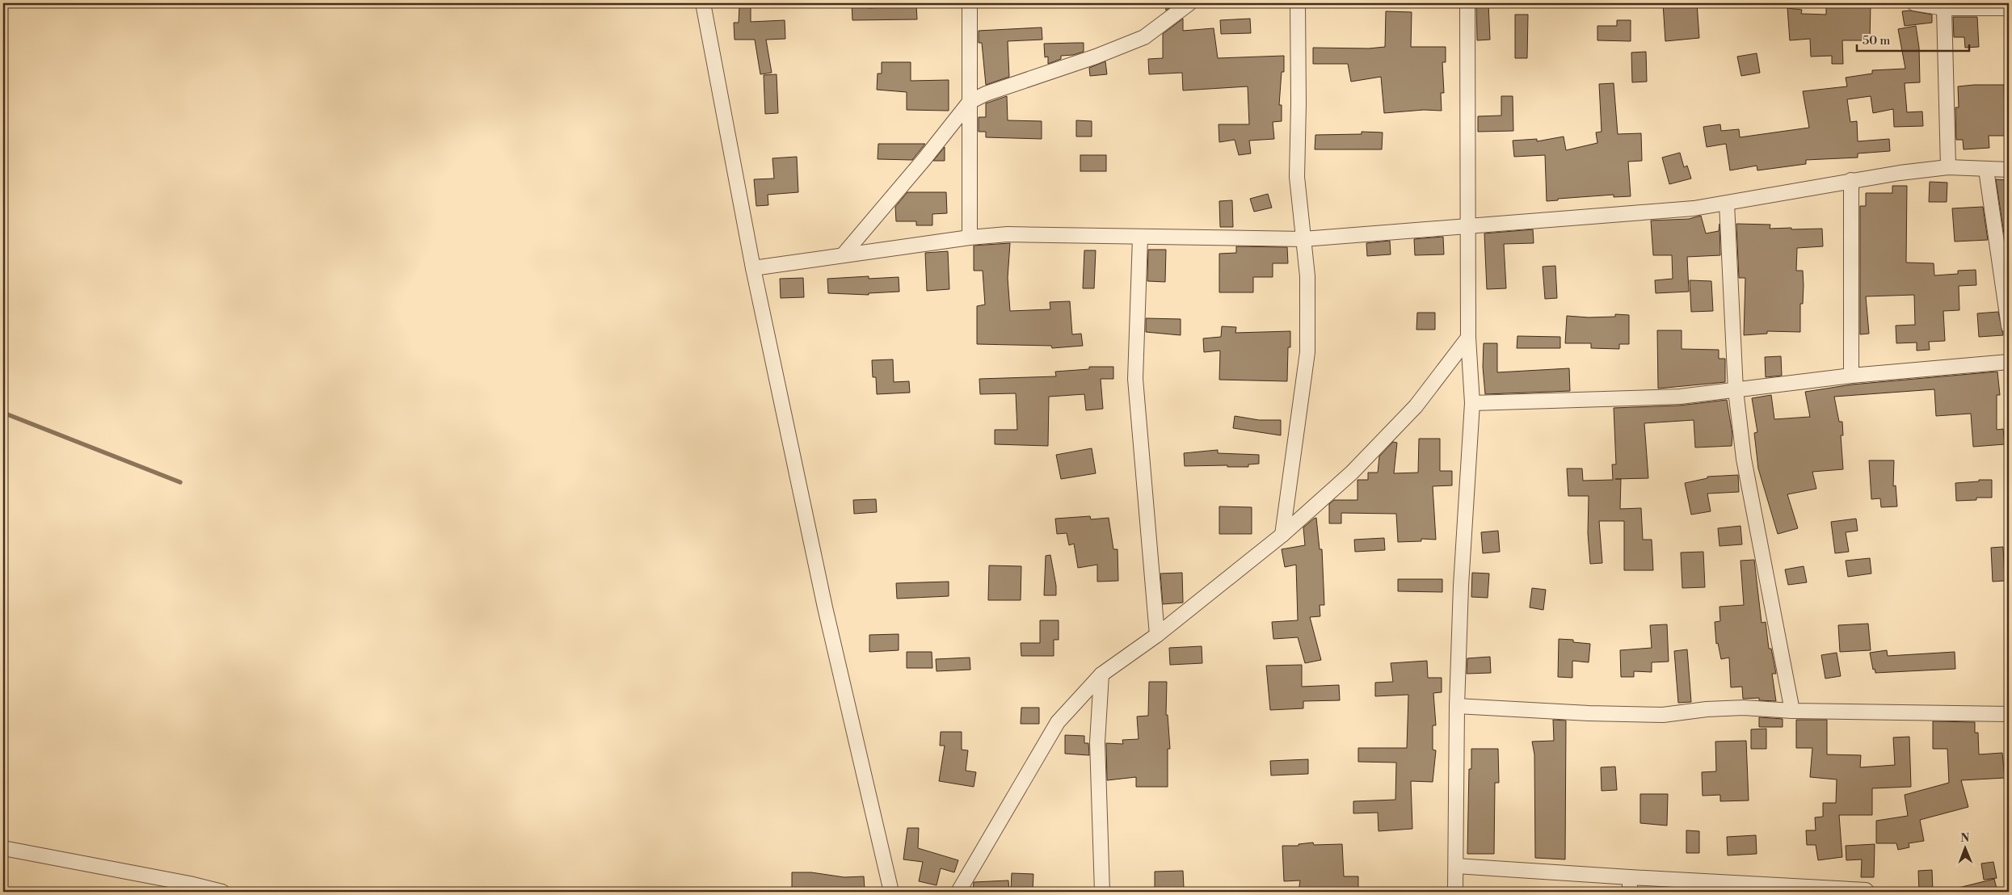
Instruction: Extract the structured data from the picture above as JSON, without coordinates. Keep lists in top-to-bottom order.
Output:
{
  "scale_bar": "50 m",
  "north": "top"
}
